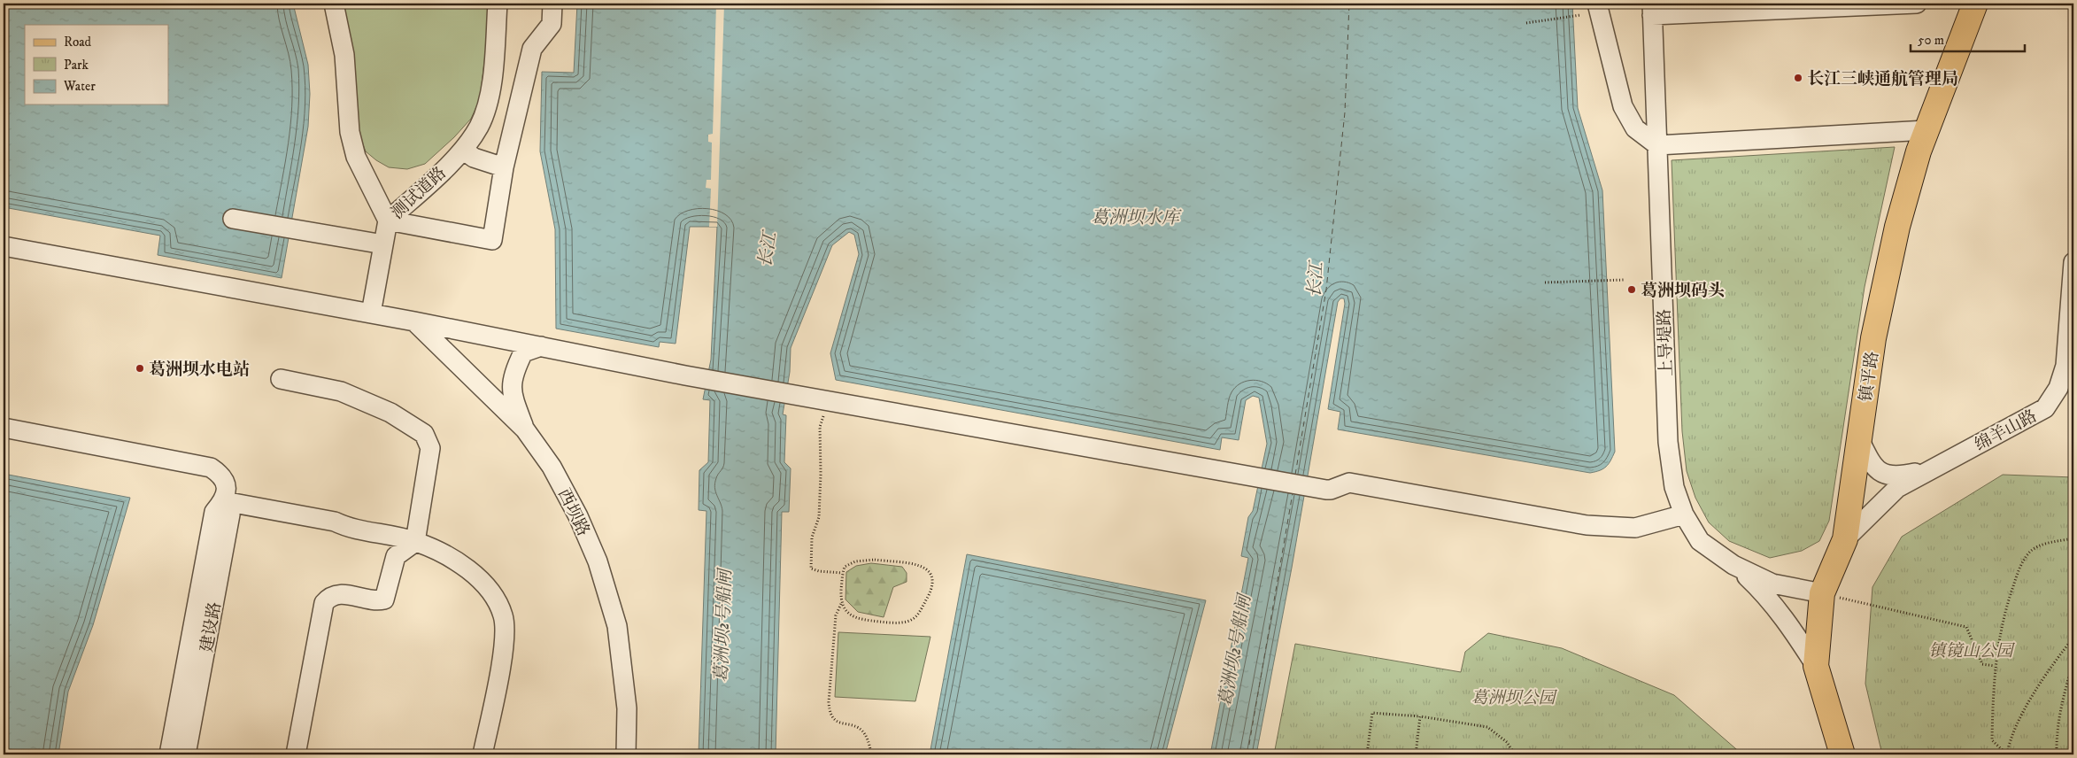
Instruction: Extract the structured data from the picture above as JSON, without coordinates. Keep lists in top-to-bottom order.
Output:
{
  "streets": {
    "main road": ["镇平路"],
    "street": [
      "测试道路",
      "上导堤路",
      "绵羊山路",
      "西坝路",
      "建设路"
    ]
  },
  "crossings": [
    ["上导堤路", "镇平路"],
    ["镇平路", "绵羊山路"]
  ],
  "water": ["葛洲坝水库", "长江", "葛洲坝2号船闸"],
  "parks": ["镇镜山公园", "葛洲坝公园"],
  "places": ["长江三峡通航管理局", "葛洲坝码头", "葛洲坝水电站"],
  "legend": ["Road", "Park", "Water"],
  "scale_bar": "50 m"
}
